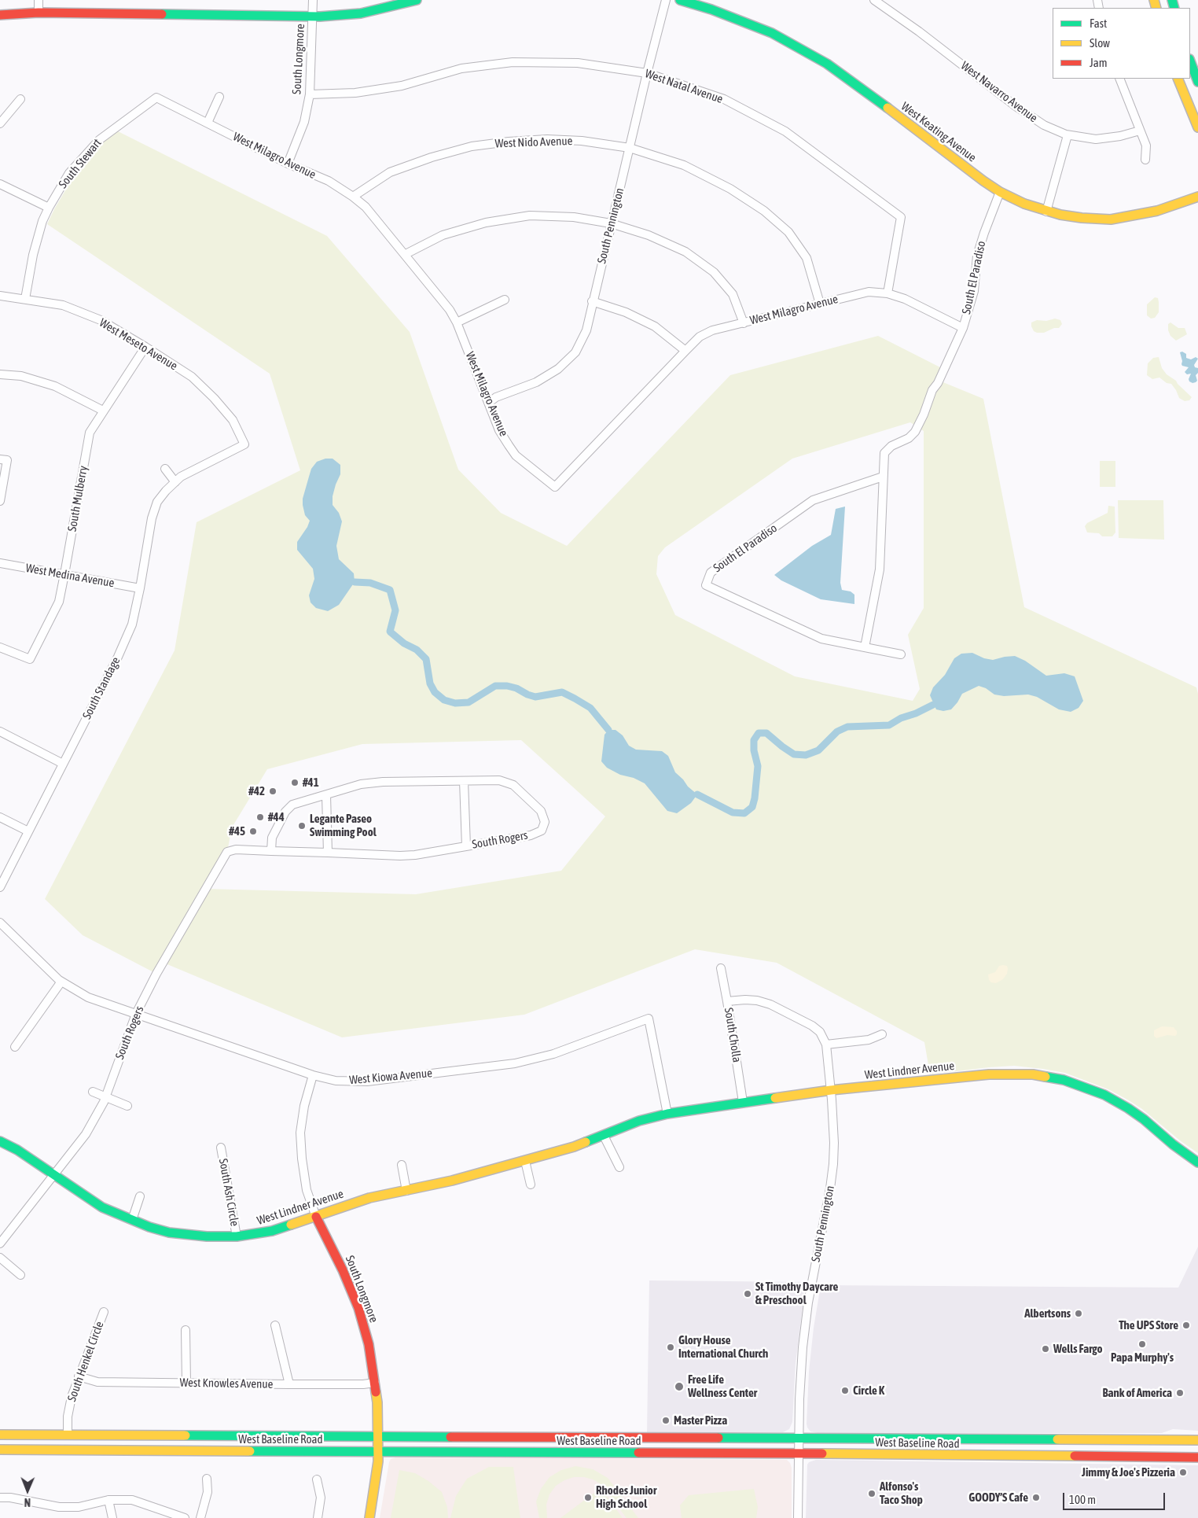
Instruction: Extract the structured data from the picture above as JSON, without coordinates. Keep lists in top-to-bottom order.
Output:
{
  "streets": {
    "street": [
      "South Longmore",
      "West Natal Avenue",
      "West Navarro Avenue",
      "West Keating Avenue",
      "West Nido Avenue",
      "West Milagro Avenue",
      "South Stewart",
      "South Pennington",
      "South El Paradiso",
      "West Meseto Avenue",
      "South Mulberry",
      "West Medina Avenue",
      "South Standage",
      "South Rogers",
      "South Cholla",
      "West Lindner Avenue",
      "West Kiowa Avenue",
      "South Ash Circle",
      "South Henkel Circle",
      "West Knowles Avenue",
      "West Baseline Road"
    ]
  },
  "crossings": [
    ["South Longmore", "West Natal Avenue"],
    ["South Longmore", "West Milagro Avenue"],
    ["South Longmore", "West Lindner Avenue"],
    ["South Longmore", "West Kiowa Avenue"],
    ["South Longmore", "West Knowles Avenue"],
    ["South Longmore", "West Baseline Road"],
    ["West Natal Avenue", "West Milagro Avenue"],
    ["West Natal Avenue", "South Pennington"],
    ["West Keating Avenue", "South El Paradiso"],
    ["West Nido Avenue", "West Milagro Avenue"],
    ["West Nido Avenue", "South Pennington"],
    ["West Milagro Avenue", "South Stewart"],
    ["West Milagro Avenue", "South Pennington"],
    ["West Milagro Avenue", "South El Paradiso"],
    ["South Stewart", "West Meseto Avenue"],
    ["South Pennington", "South Cholla"],
    ["South Pennington", "West Lindner Avenue"],
    ["South Pennington", "West Baseline Road"],
    ["West Meseto Avenue", "South Mulberry"],
    ["West Meseto Avenue", "South Standage"],
    ["South Mulberry", "West Medina Avenue"],
    ["West Medina Avenue", "South Standage"],
    ["South Rogers", "West Lindner Avenue"],
    ["South Rogers", "West Kiowa Avenue"],
    ["South Cholla", "West Lindner Avenue"],
    ["West Lindner Avenue", "West Kiowa Avenue"],
    ["West Lindner Avenue", "South Ash Circle"],
    ["South Henkel Circle", "West Knowles Avenue"],
    ["South Henkel Circle", "West Baseline Road"]
  ],
  "places": [
    "#41",
    "#42",
    "#44",
    "Legante Paseo Swimming Pool",
    "#45",
    "St Timothy Daycare & Preschool",
    "Albertsons",
    "The UPS Store",
    "Papa Murphy's",
    "Glory House International Church",
    "Wells Fargo",
    "Free Life Wellness Center",
    "Circle K",
    "Bank of America",
    "Master Pizza",
    "Jimmy & Joe's Pizzeria",
    "Alfonso's Taco Shop",
    "Rhodes Junior High School",
    "GOODY’S Cafe"
  ],
  "legend": ["Fast", "Slow", "Jam"],
  "scale_bar": "100 m",
  "north": "bottom"
}
